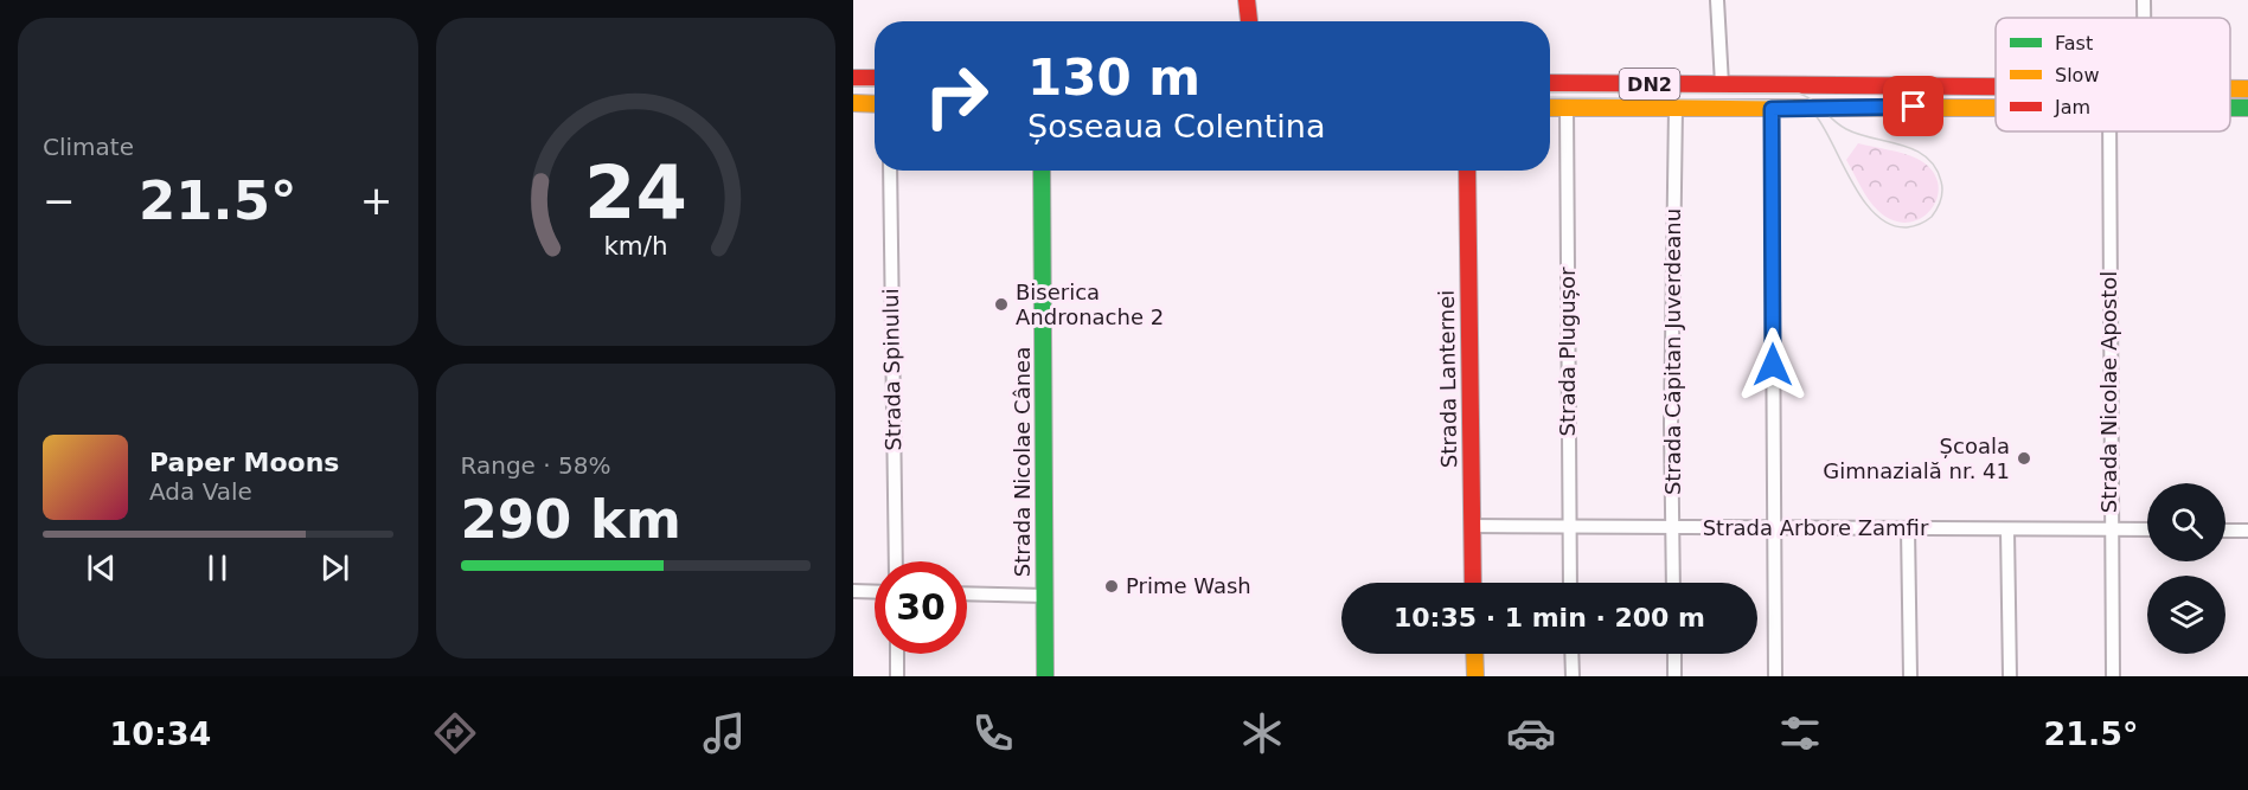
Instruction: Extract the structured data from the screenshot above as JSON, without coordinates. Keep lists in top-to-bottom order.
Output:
{
  "streets": {
    "main road": ["DN2", "Strada Lanternei", "Strada Nicolae Cânea"],
    "street": [
      "Strada Plugușor",
      "Strada Căpitan Juverdeanu",
      "Strada Spinului",
      "Strada Nicolae Apostol",
      "Strada Arbore Zamfir"
    ]
  },
  "crossings": [
    ["DN2", "Strada Plugușor"],
    ["DN2", "Strada Căpitan Juverdeanu"],
    ["Strada Plugușor", "Strada Arbore Zamfir"],
    ["Strada Căpitan Juverdeanu", "Strada Arbore Zamfir"],
    ["Strada Lanternei", "Strada Arbore Zamfir"],
    ["Strada Nicolae Apostol", "Strada Arbore Zamfir"]
  ],
  "places": ["Biserica Andronache 2", "Școala Gimnazială nr. 41", "Prime Wash"],
  "legend": ["Fast", "Slow", "Jam"],
  "page": {
    "tile": [
      "Climate",
      ["Range · 58%", "290 km"]
    ],
    "turn": ["130 m", "Șoseaua Colentina"],
    "heat": ["−", "21.5°", "+"],
    "song": ["Paper Moons", "Ada Vale"],
    "limit": "30",
    "trip": "10:35 · 1 min · 200 m",
    "tabs": ["10:34", "21.5°"],
    "gauge": ["24", "km/h"]
  }
}
